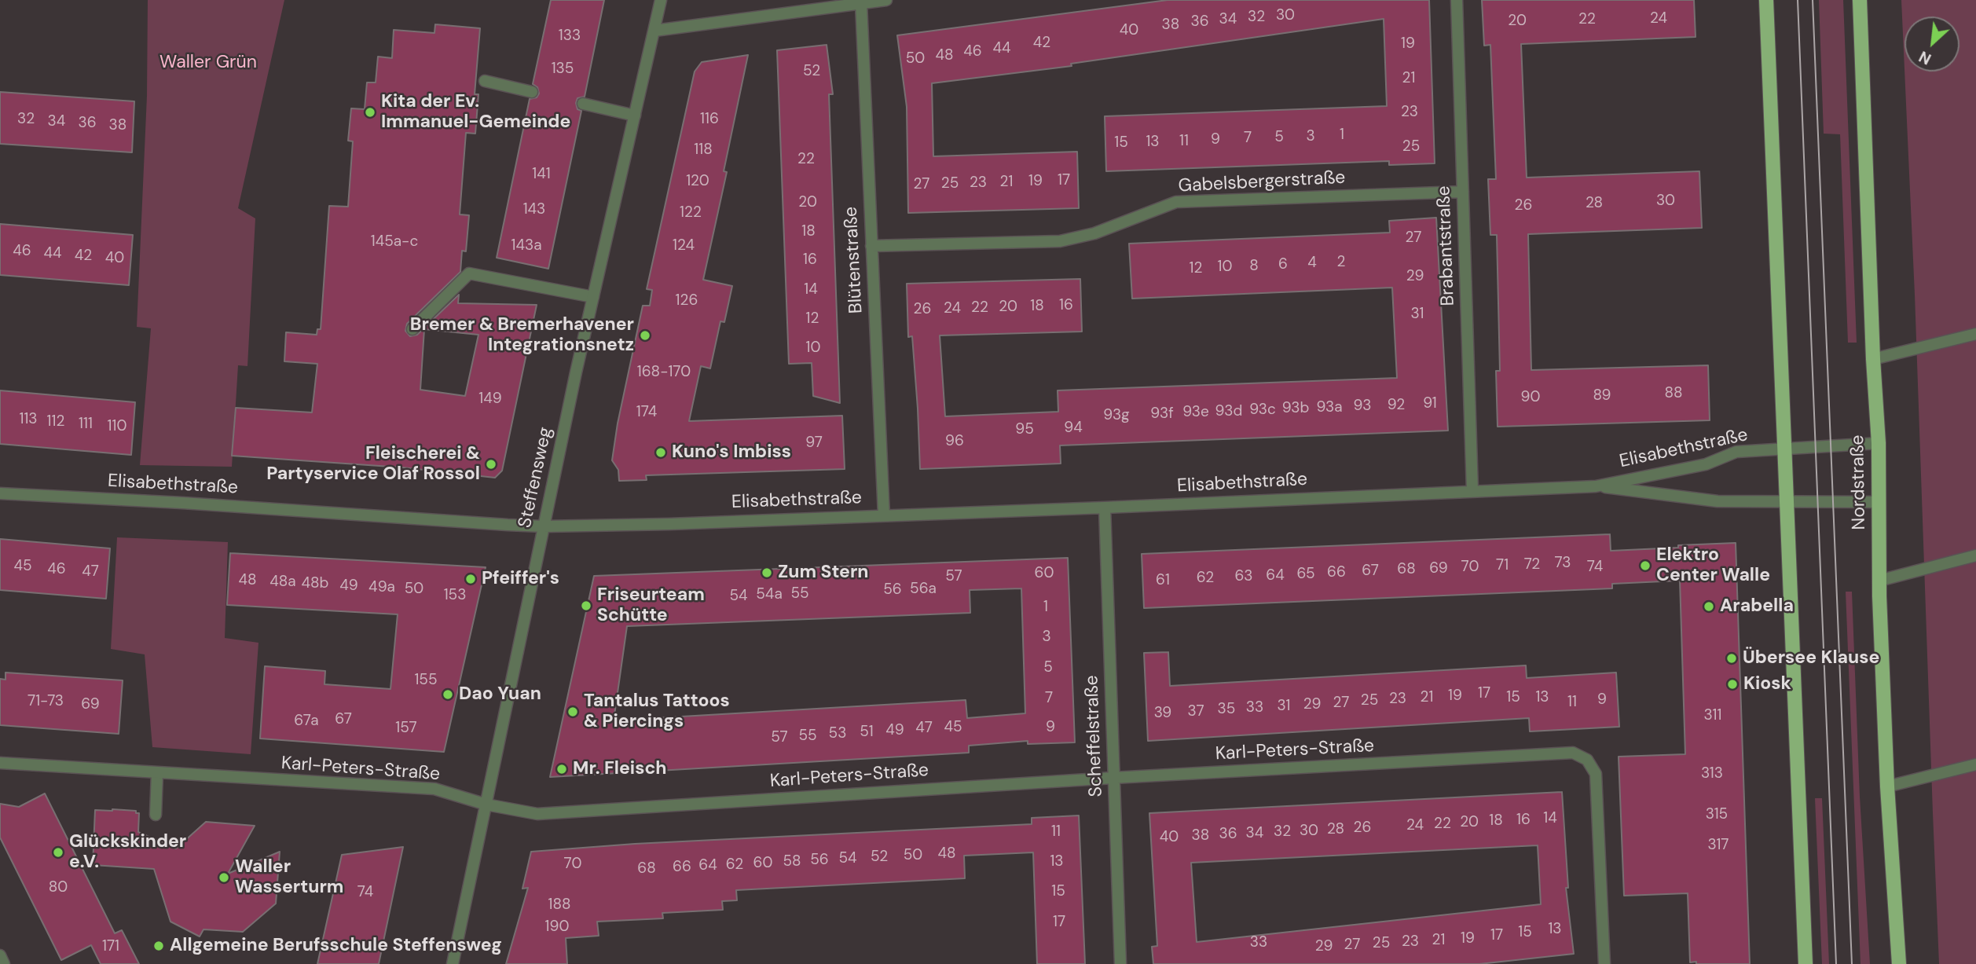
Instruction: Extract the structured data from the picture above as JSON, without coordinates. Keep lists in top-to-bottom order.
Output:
{
  "streets": {
    "main road": ["Nordstraße"],
    "street": [
      "Gabelsbergerstraße",
      "Brabantstraße",
      "Blütenstraße",
      "Elisabethstraße",
      "Steffensweg",
      "Scheffelstraße",
      "Karl-Peters-Straße"
    ]
  },
  "crossings": [
    ["Gabelsbergerstraße", "Brabantstraße"],
    ["Gabelsbergerstraße", "Blütenstraße"],
    ["Brabantstraße", "Elisabethstraße"],
    ["Blütenstraße", "Elisabethstraße"],
    ["Elisabethstraße", "Steffensweg"],
    ["Elisabethstraße", "Nordstraße"],
    ["Elisabethstraße", "Scheffelstraße"],
    ["Steffensweg", "Karl-Peters-Straße"],
    ["Scheffelstraße", "Karl-Peters-Straße"]
  ],
  "parks": ["Waller Grün"],
  "places": [
    "Kita der Ev. Immanuel-Gemeinde",
    "Bremer & Bremerhavener Integrationsnetz",
    "Kuno's Imbiss",
    "Fleischerei & Partyservice Olaf Rossol",
    "Elektro Center Walle",
    "Zum Stern",
    "Pfeiffer's",
    "Friseurteam Schütte",
    "Arabella",
    "Übersee Klause",
    "Kiosk",
    "Dao Yuan",
    "Tantalus Tattoos & Piercings",
    "Mr. Fleisch",
    "Glückskinder e.V.",
    "Waller Wasserturm",
    "Allgemeine Berufsschule Steffensweg"
  ],
  "house_numbers": [
    "30",
    "32",
    "24",
    "34",
    "22",
    "20",
    "36",
    "38",
    "40",
    "133",
    "42",
    "19",
    "44",
    "46",
    "48",
    "50",
    "135",
    "52",
    "21",
    "23",
    "32",
    "116",
    "34",
    "36",
    "38",
    "1",
    "3",
    "5",
    "7",
    "9",
    "11",
    "13",
    "15",
    "25",
    "118",
    "22",
    "141",
    "17",
    "120",
    "19",
    "21",
    "23",
    "25",
    "27",
    "30",
    "20",
    "28",
    "26",
    "143",
    "122",
    "18",
    "27",
    "145a-c",
    "143a",
    "124",
    "46",
    "44",
    "42",
    "40",
    "16",
    "2",
    "4",
    "6",
    "8",
    "10",
    "12",
    "29",
    "14",
    "126",
    "16",
    "18",
    "20",
    "22",
    "24",
    "26",
    "31",
    "12",
    "10",
    "168-170",
    "88",
    "89",
    "90",
    "149",
    "91",
    "92",
    "93",
    "93a",
    "93b",
    "93c",
    "93d",
    "174",
    "93e",
    "93f",
    "93g",
    "113",
    "112",
    "111",
    "110",
    "94",
    "95",
    "96",
    "97",
    "73",
    "72",
    "71",
    "45",
    "70",
    "74",
    "69",
    "46",
    "68",
    "67",
    "47",
    "66",
    "60",
    "65",
    "64",
    "57",
    "63",
    "62",
    "48",
    "61",
    "48a",
    "48b",
    "49",
    "49a",
    "50",
    "56a",
    "56",
    "55",
    "54a",
    "153",
    "54",
    "1",
    "3",
    "5",
    "155",
    "17",
    "19",
    "21",
    "15",
    "13",
    "7",
    "23",
    "9",
    "25",
    "71-73",
    "11",
    "27",
    "69",
    "29",
    "31",
    "33",
    "35",
    "37",
    "39",
    "311",
    "67",
    "67a",
    "45",
    "9",
    "157",
    "47",
    "49",
    "51",
    "53",
    "55",
    "57",
    "313",
    "315",
    "14",
    "16",
    "18",
    "20",
    "22",
    "24",
    "26",
    "28",
    "30",
    "11",
    "32",
    "34",
    "36",
    "38",
    "40",
    "317",
    "48",
    "50",
    "52",
    "54",
    "56",
    "58",
    "13",
    "60",
    "70",
    "62",
    "64",
    "66",
    "68",
    "80",
    "15",
    "74",
    "188",
    "17",
    "190",
    "13",
    "15",
    "17",
    "19",
    "21",
    "23",
    "33",
    "25",
    "27",
    "171",
    "29"
  ],
  "north": "bottom left"
}
